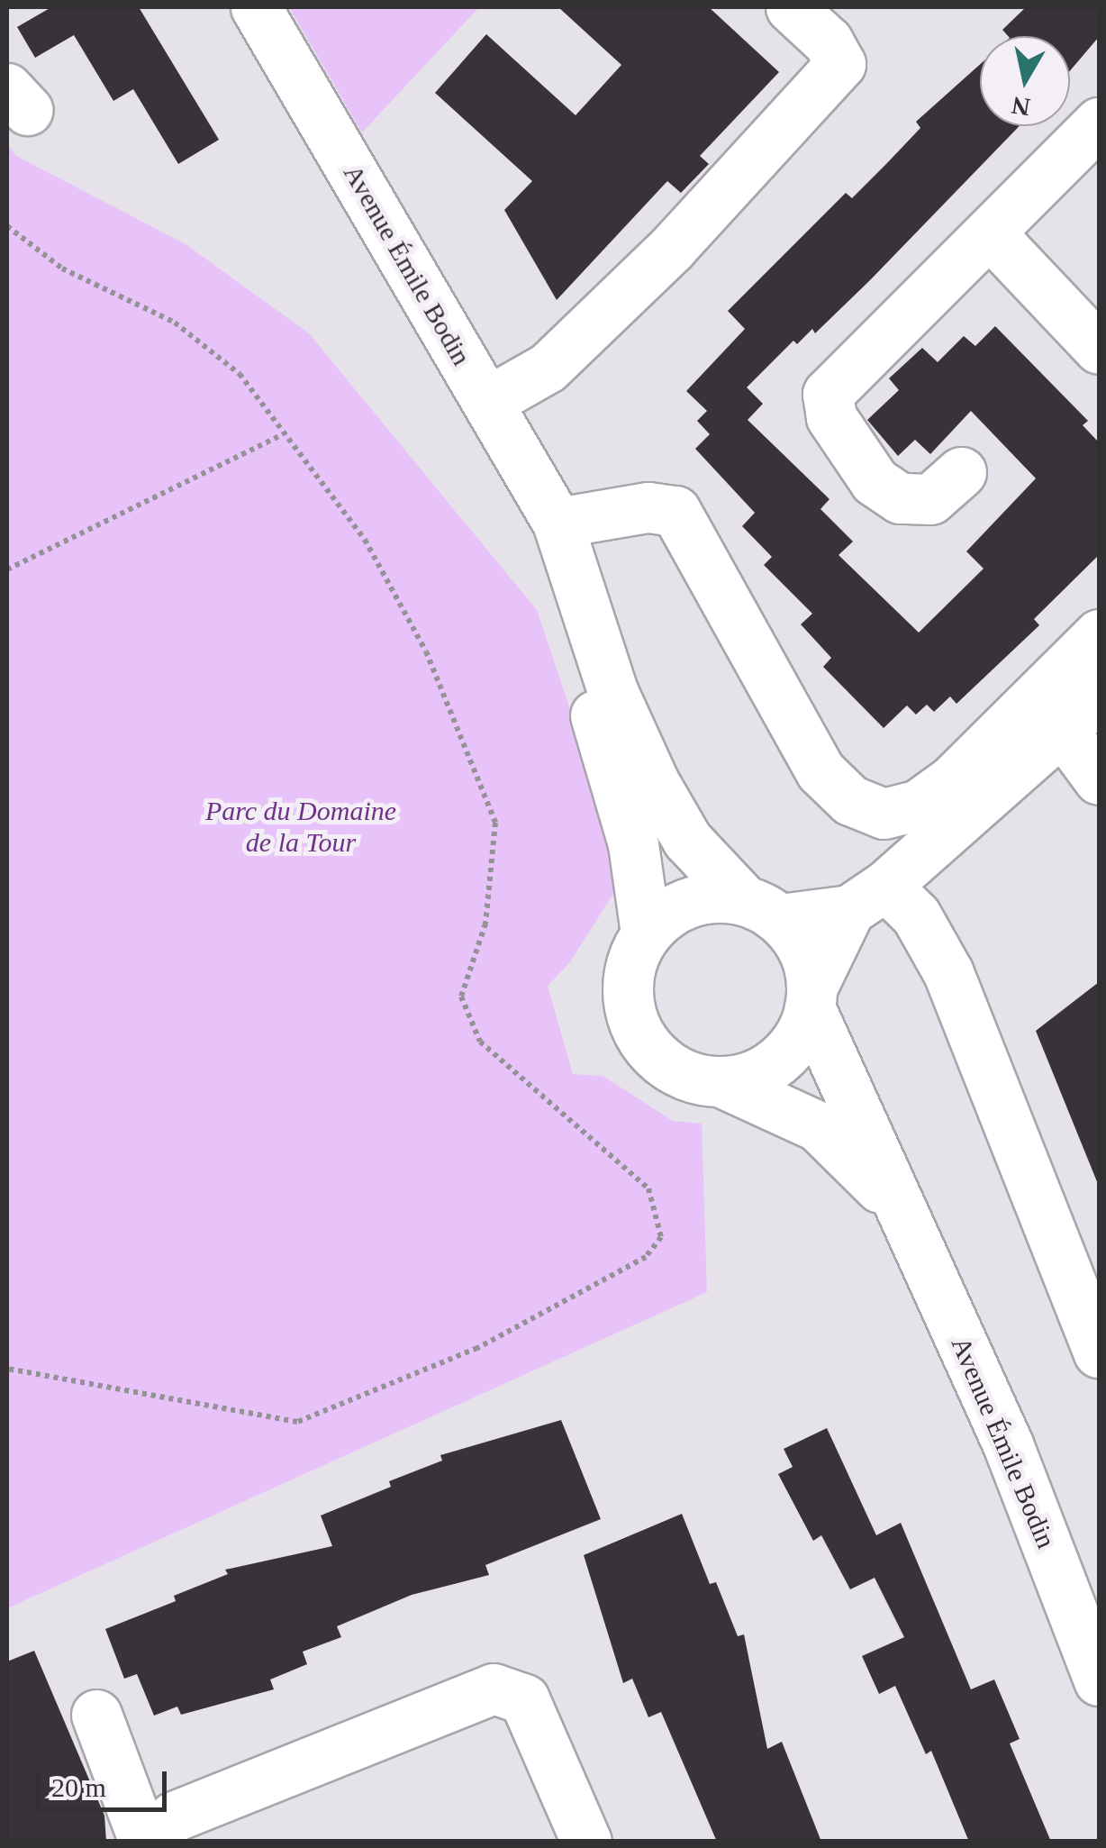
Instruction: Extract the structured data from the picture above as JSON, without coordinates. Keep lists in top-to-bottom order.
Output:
{
  "streets": {
    "main road": ["Avenue Émile Bodin"]
  },
  "parks": ["Parc du Domaine de la Tour"],
  "scale_bar": "20 m",
  "north": "bottom"
}
